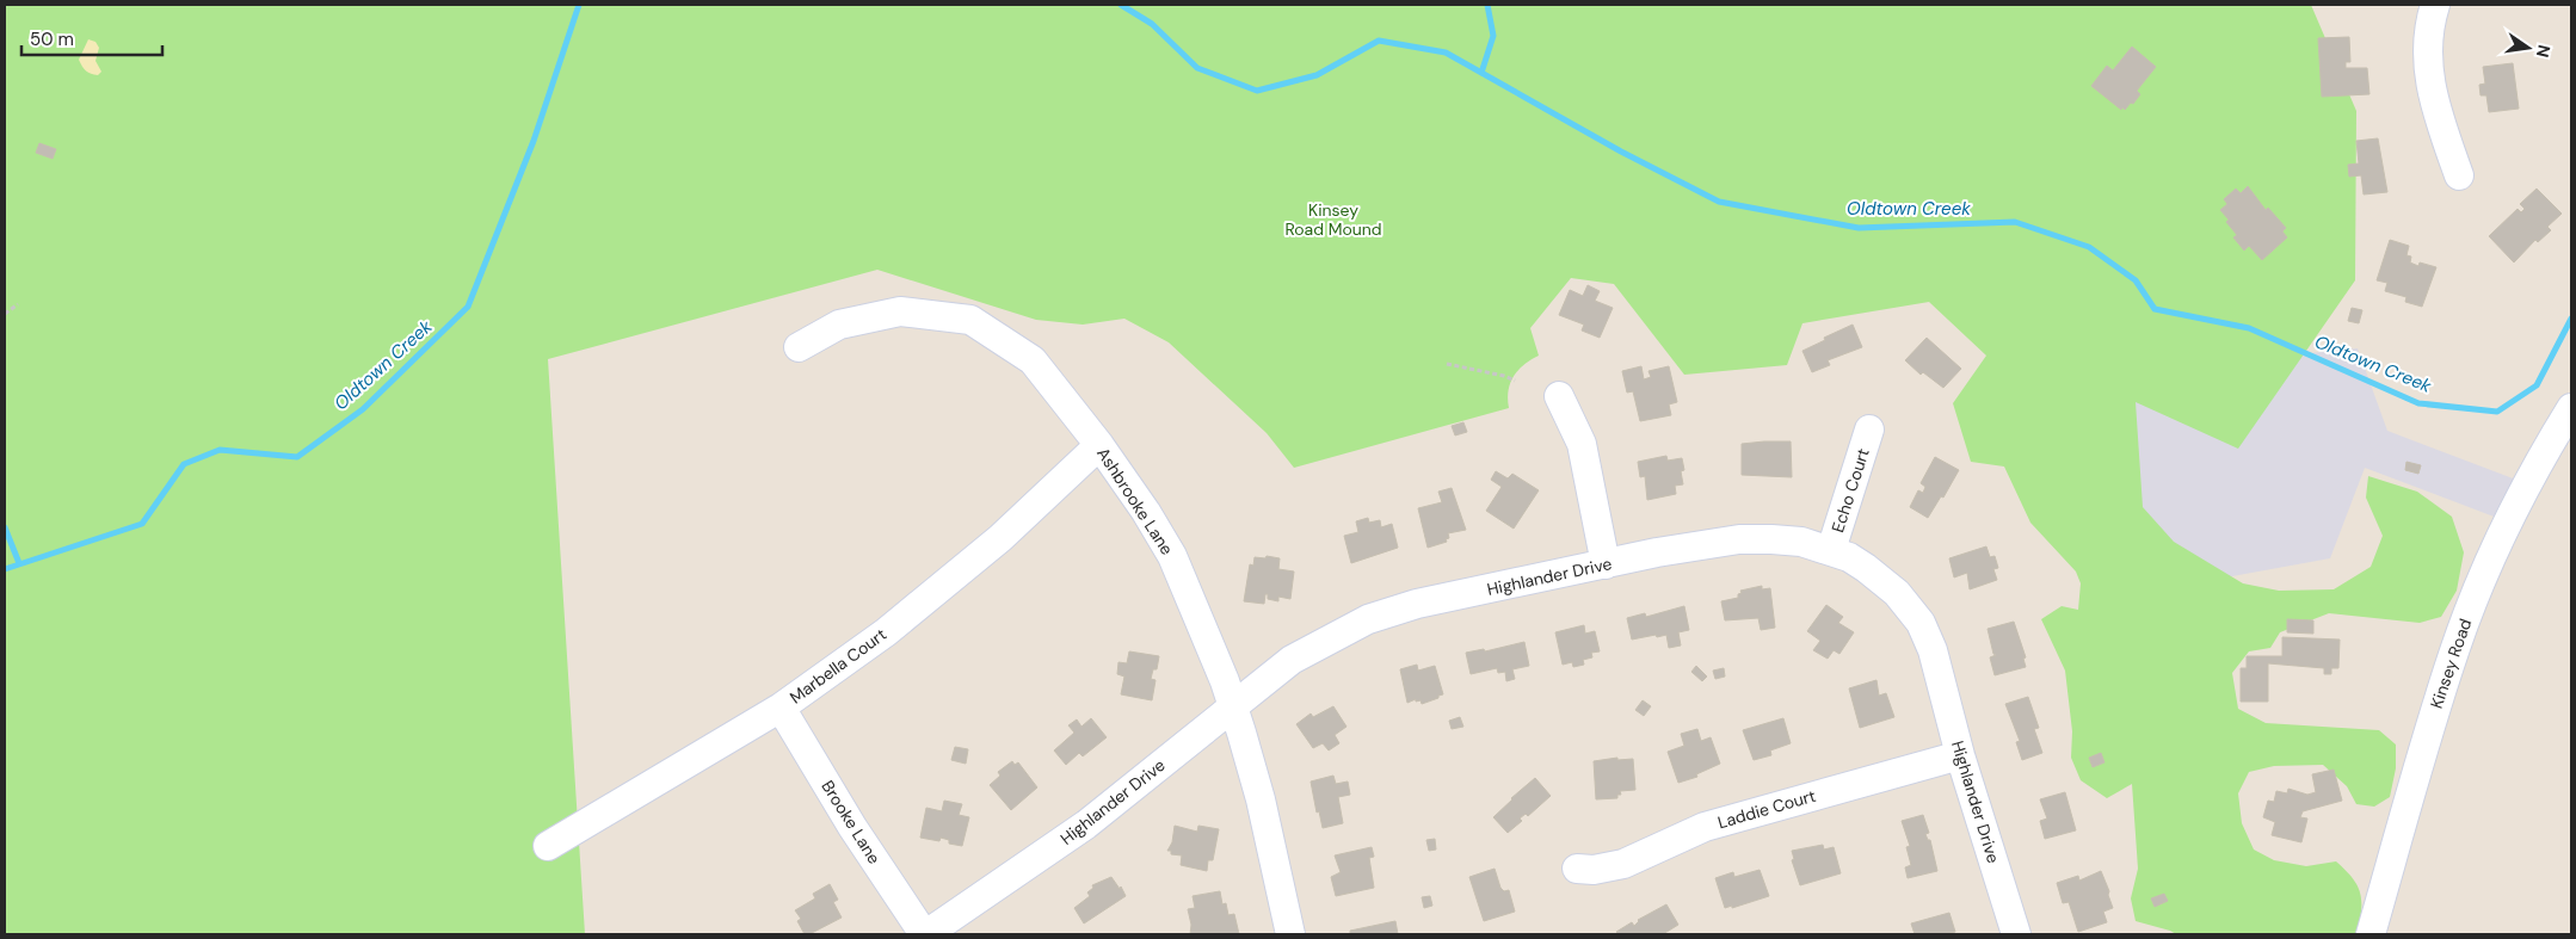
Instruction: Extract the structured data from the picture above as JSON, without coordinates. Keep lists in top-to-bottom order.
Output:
{
  "streets": {
    "street": [
      "Echo Court",
      "Ashbrooke Lane",
      "Highlander Drive",
      "Kinsey Road",
      "Marbella Court",
      "Laddie Court",
      "Brooke Lane"
    ]
  },
  "crossings": [
    ["Echo Court", "Highlander Drive"],
    ["Ashbrooke Lane", "Highlander Drive"],
    ["Ashbrooke Lane", "Marbella Court"],
    ["Highlander Drive", "Laddie Court"],
    ["Highlander Drive", "Brooke Lane"],
    ["Marbella Court", "Brooke Lane"]
  ],
  "water": ["Oldtown Creek"],
  "parks": ["Kinsey Road Mound"],
  "scale_bar": "50 m",
  "north": "right"
}
